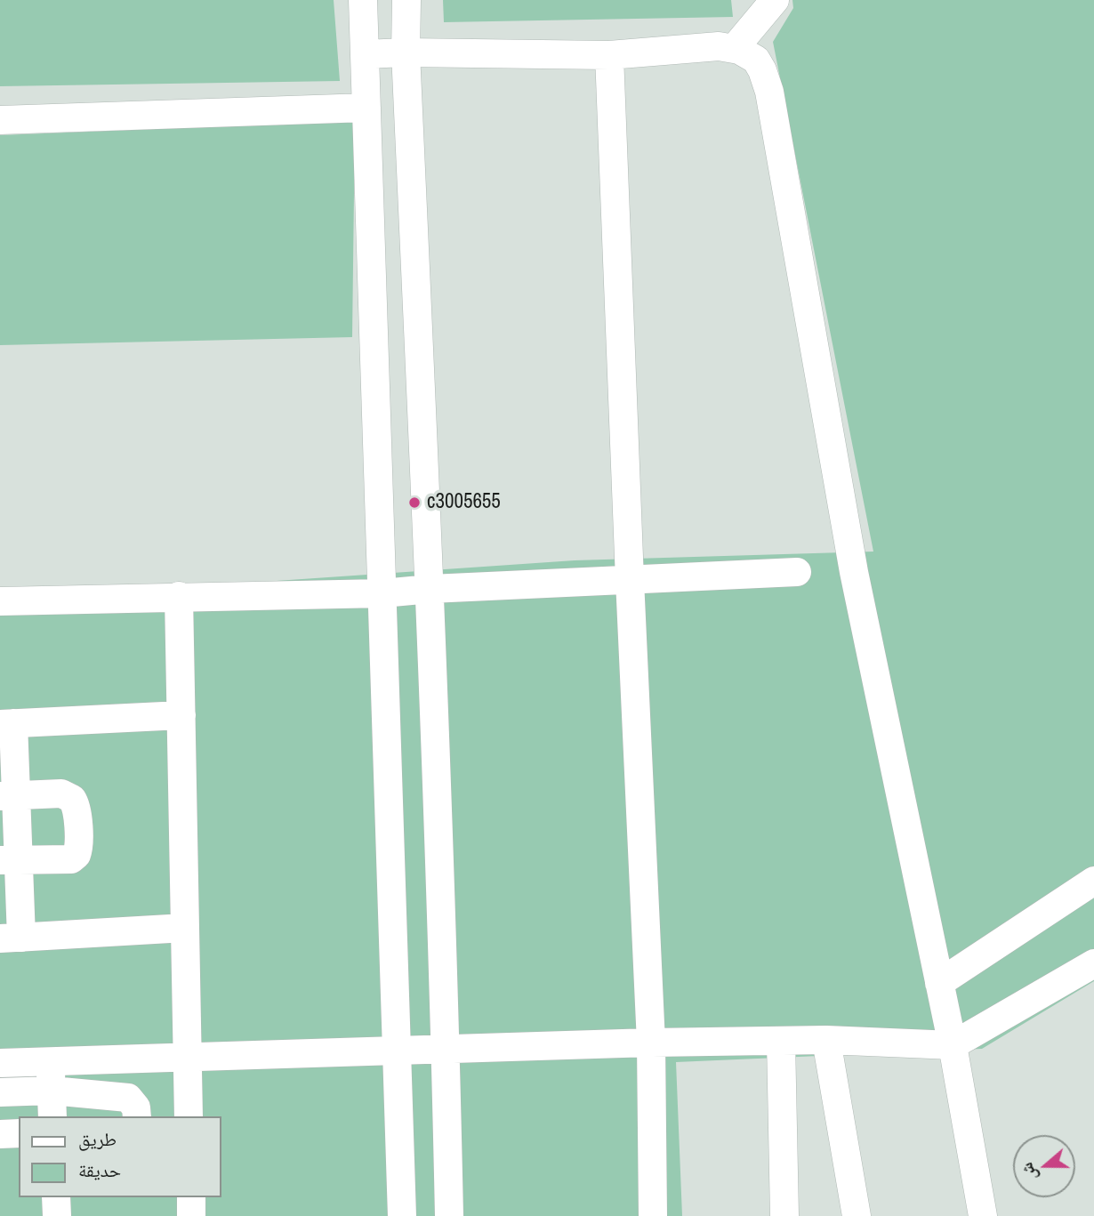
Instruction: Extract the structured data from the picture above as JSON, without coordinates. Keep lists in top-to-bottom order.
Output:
{
  "places": ["c3005655"],
  "legend": ["طريق", "حديقة"],
  "north": "left"
}
